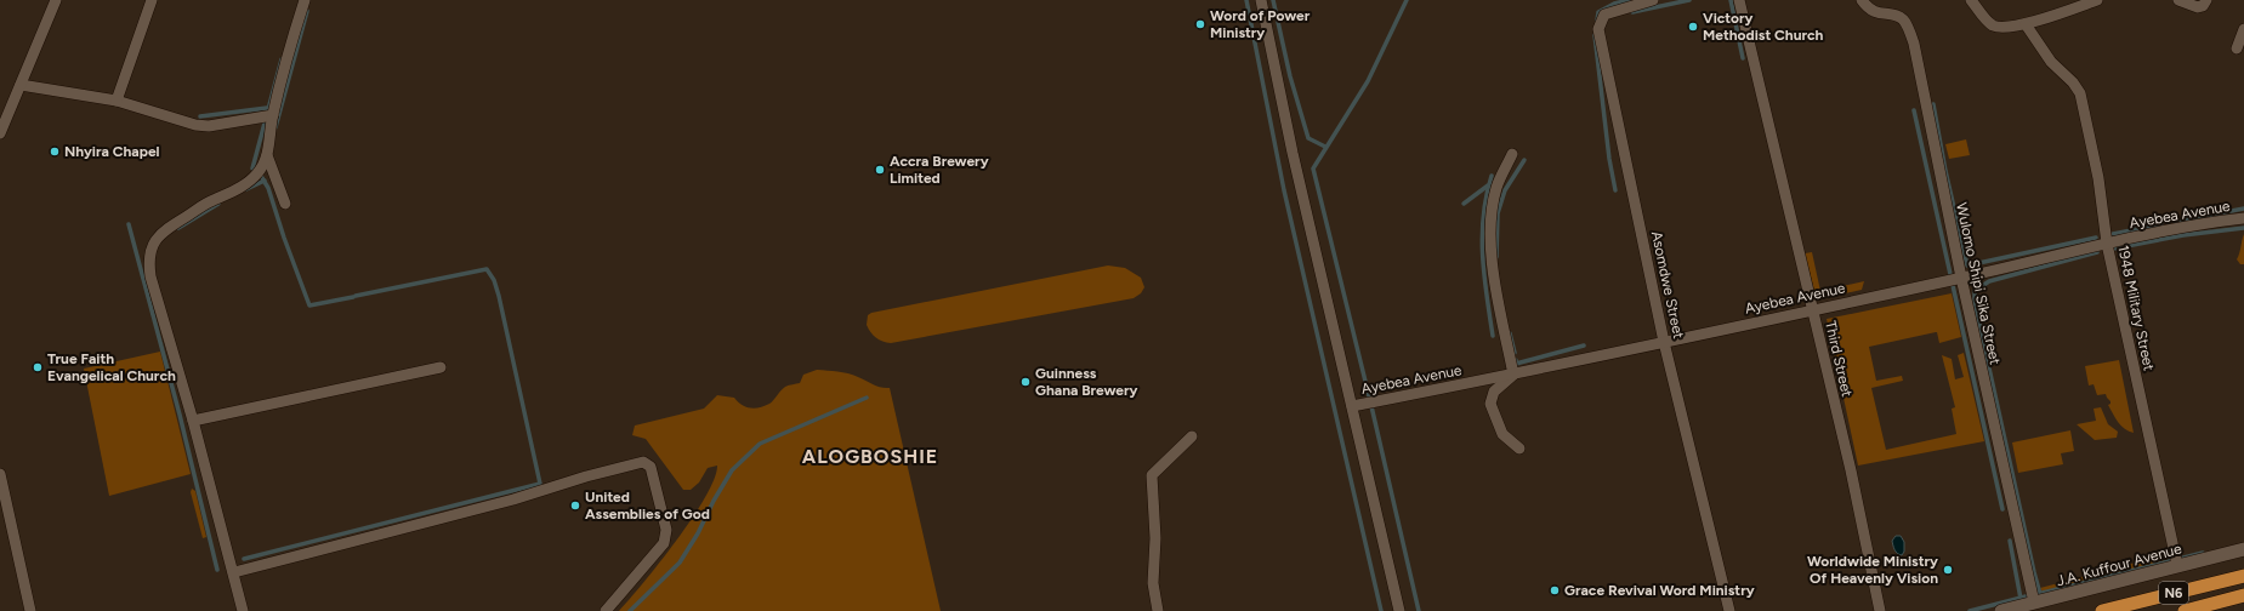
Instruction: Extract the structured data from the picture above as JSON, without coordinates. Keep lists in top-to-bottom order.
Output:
{
  "streets": {
    "highway": ["N6"],
    "main road": ["J.A. Kuffour Avenue"],
    "street": [
      "Ayebea Avenue",
      "Wulomo Shipi Sika Street",
      "Asomdwe Street",
      "1948 Military Street",
      "Third Street"
    ]
  },
  "crossings": [
    ["Ayebea Avenue", "Wulomo Shipi Sika Street"],
    ["Ayebea Avenue", "Asomdwe Street"],
    ["Ayebea Avenue", "1948 Military Street"],
    ["Ayebea Avenue", "Third Street"],
    ["Wulomo Shipi Sika Street", "J.A. Kuffour Avenue"],
    ["1948 Military Street", "J.A. Kuffour Avenue"]
  ],
  "districts": ["ALOGBOSHIE"],
  "places": [
    "Word of Power Ministry",
    "Victory Methodist Church",
    "Nhyira Chapel",
    "Accra Brewery Limited",
    "True Faith Evangelical Church",
    "Guinness Ghana Brewery",
    "United Assemblies of God",
    "Worldwide Ministry Of Heavenly Vision",
    "Grace Revival Word Ministry"
  ]
}
